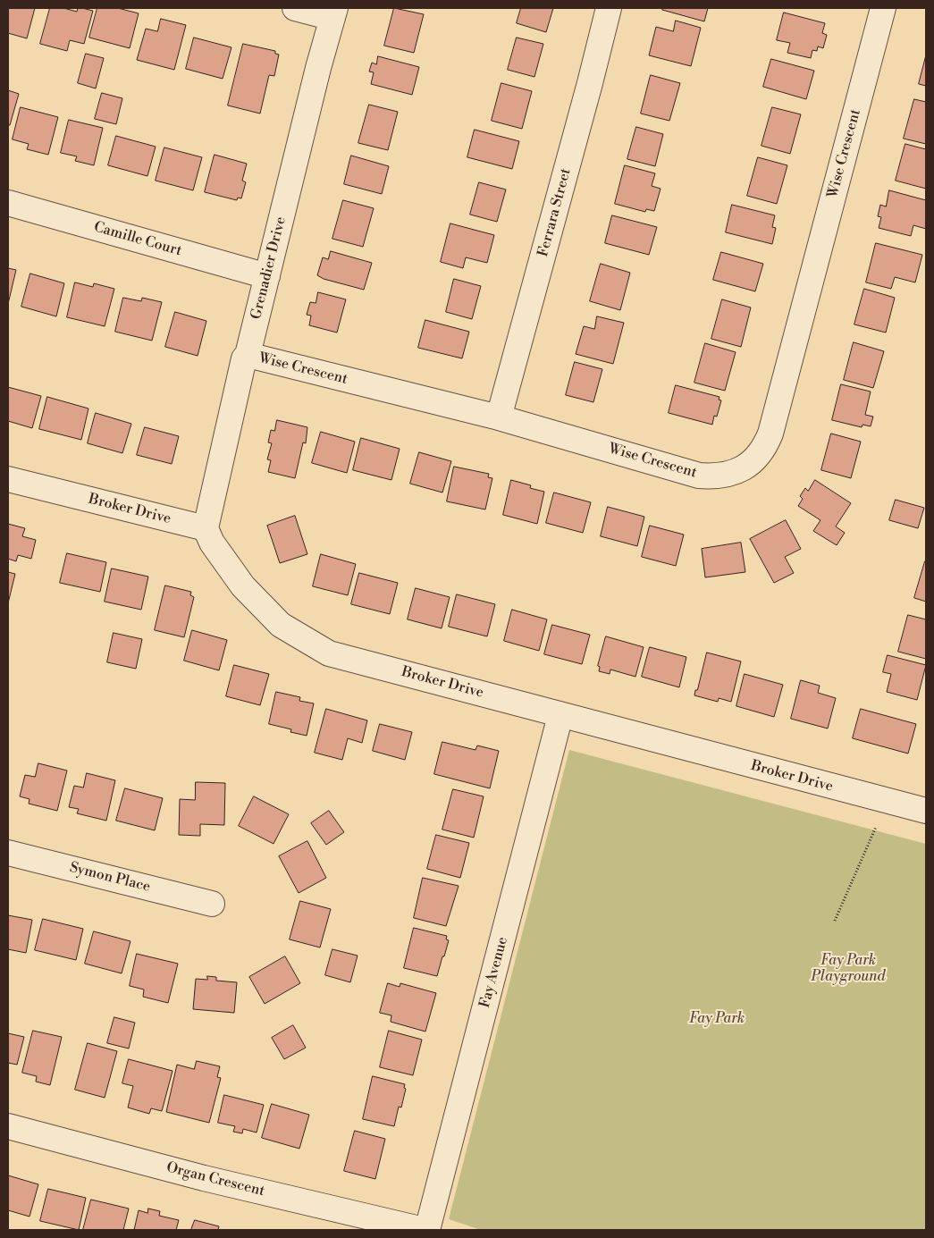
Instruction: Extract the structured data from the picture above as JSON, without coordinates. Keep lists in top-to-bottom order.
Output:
{
  "streets": {
    "street": [
      "Wise Crescent",
      "Ferrara Street",
      "Camille Court",
      "Grenadier Drive",
      "Broker Drive",
      "Symon Place",
      "Fay Avenue",
      "Organ Crescent"
    ]
  },
  "crossings": [
    ["Wise Crescent", "Ferrara Street"],
    ["Wise Crescent", "Grenadier Drive"],
    ["Camille Court", "Grenadier Drive"],
    ["Grenadier Drive", "Broker Drive"],
    ["Broker Drive", "Fay Avenue"]
  ],
  "parks": ["Fay Park Playground", "Fay Park"]
}
